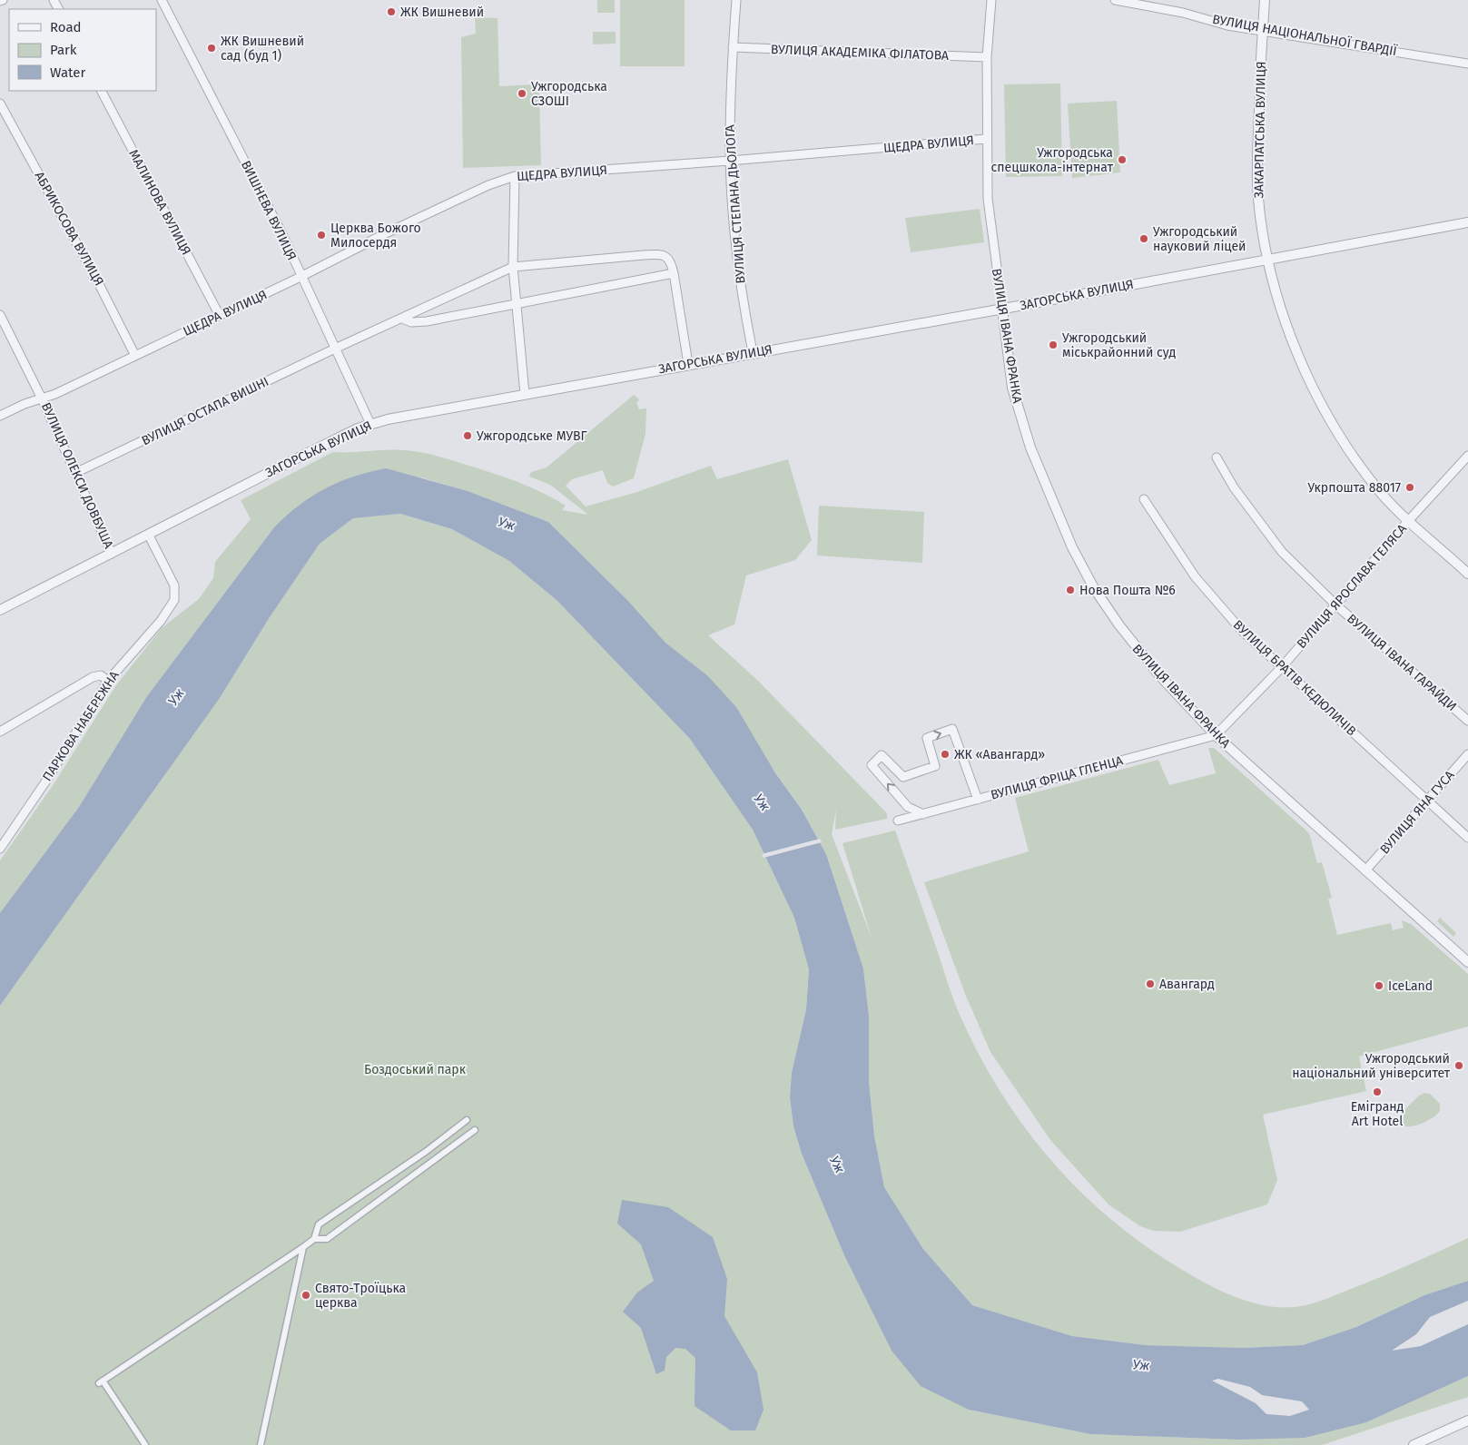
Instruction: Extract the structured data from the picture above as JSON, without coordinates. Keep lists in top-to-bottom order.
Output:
{
  "streets": {
    "street": [
      "ВУЛИЦЯ НАЦІОНАЛЬНОЇ ГВАРДІЇ",
      "ВУЛИЦЯ АКАДЕМІКА ФІЛАТОВА",
      "ЗАКАРПАТСЬКА ВУЛИЦЯ",
      "ЩЕДРА ВУЛИЦЯ",
      "МАЛИНОВА ВУЛИЦЯ",
      "ВУЛИЦЯ СТЕПАНА ДЬОЛОГА",
      "ВИШНЕВА ВУЛИЦЯ",
      "АБРИКОСОВА ВУЛИЦЯ",
      "ЗАГОРСЬКА ВУЛИЦЯ",
      "ВУЛИЦЯ ІВАНА ФРАНКА",
      "ВУЛИЦЯ ОСТАПА ВИШНІ",
      "ВУЛИЦЯ ОЛЕКСИ ДОВБУША",
      "ВУЛИЦЯ ЯРОСЛАВА ГЕЛЯСА",
      "ВУЛИЦЯ ІВАНА ГАРАЙДИ",
      "ВУЛИЦЯ БРАТІВ КЕДЮЛИЧІВ",
      "ПАРКОВА НАБЕРЕЖНА",
      "ВУЛИЦЯ ФРІЦА ГЛЕНЦА",
      "ВУЛИЦЯ ЯНА ГУСА"
    ]
  },
  "crossings": [
    ["ВУЛИЦЯ НАЦІОНАЛЬНОЇ ГВАРДІЇ", "ЗАКАРПАТСЬКА ВУЛИЦЯ"],
    ["ВУЛИЦЯ АКАДЕМІКА ФІЛАТОВА", "ВУЛИЦЯ СТЕПАНА ДЬОЛОГА"],
    ["ВУЛИЦЯ АКАДЕМІКА ФІЛАТОВА", "ВУЛИЦЯ ІВАНА ФРАНКА"],
    ["ЗАКАРПАТСЬКА ВУЛИЦЯ", "ЗАГОРСЬКА ВУЛИЦЯ"],
    ["ЗАКАРПАТСЬКА ВУЛИЦЯ", "ВУЛИЦЯ ЯРОСЛАВА ГЕЛЯСА"],
    ["ЩЕДРА ВУЛИЦЯ", "МАЛИНОВА ВУЛИЦЯ"],
    ["ЩЕДРА ВУЛИЦЯ", "ВУЛИЦЯ СТЕПАНА ДЬОЛОГА"],
    ["ЩЕДРА ВУЛИЦЯ", "ВИШНЕВА ВУЛИЦЯ"],
    ["ЩЕДРА ВУЛИЦЯ", "АБРИКОСОВА ВУЛИЦЯ"],
    ["ЩЕДРА ВУЛИЦЯ", "ВУЛИЦЯ ІВАНА ФРАНКА"],
    ["ЩЕДРА ВУЛИЦЯ", "ВУЛИЦЯ ОЛЕКСИ ДОВБУША"],
    ["ВУЛИЦЯ СТЕПАНА ДЬОЛОГА", "ЗАГОРСЬКА ВУЛИЦЯ"],
    ["ВИШНЕВА ВУЛИЦЯ", "ЗАГОРСЬКА ВУЛИЦЯ"],
    ["ВИШНЕВА ВУЛИЦЯ", "ВУЛИЦЯ ОСТАПА ВИШНІ"],
    ["ЗАГОРСЬКА ВУЛИЦЯ", "ВУЛИЦЯ ІВАНА ФРАНКА"],
    ["ЗАГОРСЬКА ВУЛИЦЯ", "ВУЛИЦЯ ОЛЕКСИ ДОВБУША"],
    ["ЗАГОРСЬКА ВУЛИЦЯ", "ПАРКОВА НАБЕРЕЖНА"],
    ["ВУЛИЦЯ ІВАНА ФРАНКА", "ВУЛИЦЯ ЯРОСЛАВА ГЕЛЯСА"],
    ["ВУЛИЦЯ ІВАНА ФРАНКА", "ВУЛИЦЯ ФРІЦА ГЛЕНЦА"],
    ["ВУЛИЦЯ ІВАНА ФРАНКА", "ВУЛИЦЯ ЯНА ГУСА"],
    ["ВУЛИЦЯ ОСТАПА ВИШНІ", "ВУЛИЦЯ ОЛЕКСИ ДОВБУША"],
    ["ВУЛИЦЯ ЯРОСЛАВА ГЕЛЯСА", "ВУЛИЦЯ ІВАНА ГАРАЙДИ"],
    ["ВУЛИЦЯ ЯРОСЛАВА ГЕЛЯСА", "ВУЛИЦЯ БРАТІВ КЕДЮЛИЧІВ"],
    ["ВУЛИЦЯ ЯРОСЛАВА ГЕЛЯСА", "ВУЛИЦЯ ФРІЦА ГЛЕНЦА"],
    ["ВУЛИЦЯ БРАТІВ КЕДЮЛИЧІВ", "ВУЛИЦЯ ЯНА ГУСА"]
  ],
  "water": ["Уж"],
  "parks": ["Боздоський парк"],
  "places": [
    "ЖК Вишневий",
    "ЖК Вишневий сад (буд 1)",
    "Ужгородська СЗОШІ",
    "Ужгородська спецшкола-інтернат",
    "Церква Божого Милосердя",
    "Ужгородський науковий ліцей",
    "Ужгородський міськрайонний суд",
    "Ужгородське МУВГ",
    "Укрпошта 88017",
    "Нова Пошта №6",
    "ЖК «Авангард»",
    "Авангард",
    "IceLand",
    "Ужгородський національний університет",
    "Емігранд Art Hotel",
    "Свято-Троїцька церква"
  ],
  "legend": ["Road", "Park", "Water"]
}
